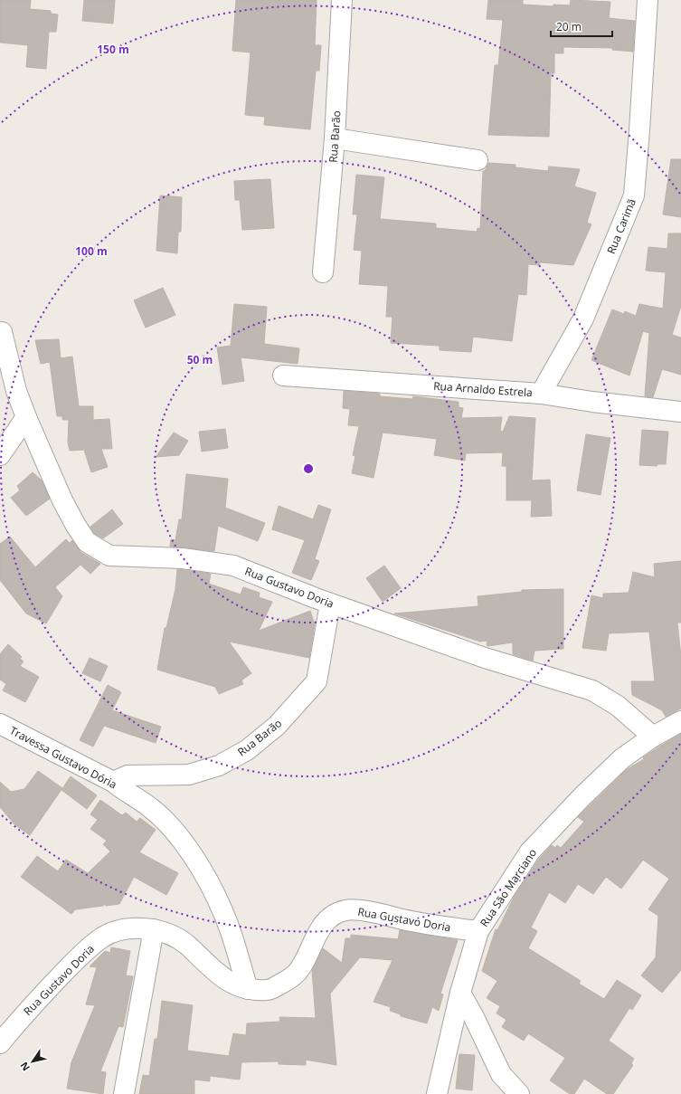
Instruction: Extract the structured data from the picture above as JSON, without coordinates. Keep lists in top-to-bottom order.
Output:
{
  "streets": {
    "street": [
      "Rua Barão",
      "Rua Carimã",
      "Rua Arnaldo Estrela",
      "Rua Gustavo Doria",
      "Travessa Gustavo Dória",
      "Rua São Marciano"
    ]
  },
  "crossings": [
    ["Rua Barão", "Rua Gustavo Doria"],
    ["Rua Barão", "Travessa Gustavo Dória"],
    ["Rua Carimã", "Rua Arnaldo Estrela"],
    ["Rua Gustavo Doria", "Travessa Gustavo Dória"],
    ["Rua Gustavo Doria", "Rua São Marciano"]
  ],
  "scale_bar": "20 m",
  "north": "bottom left",
  "rings": ["150 m", "100 m", "50 m"]
}
